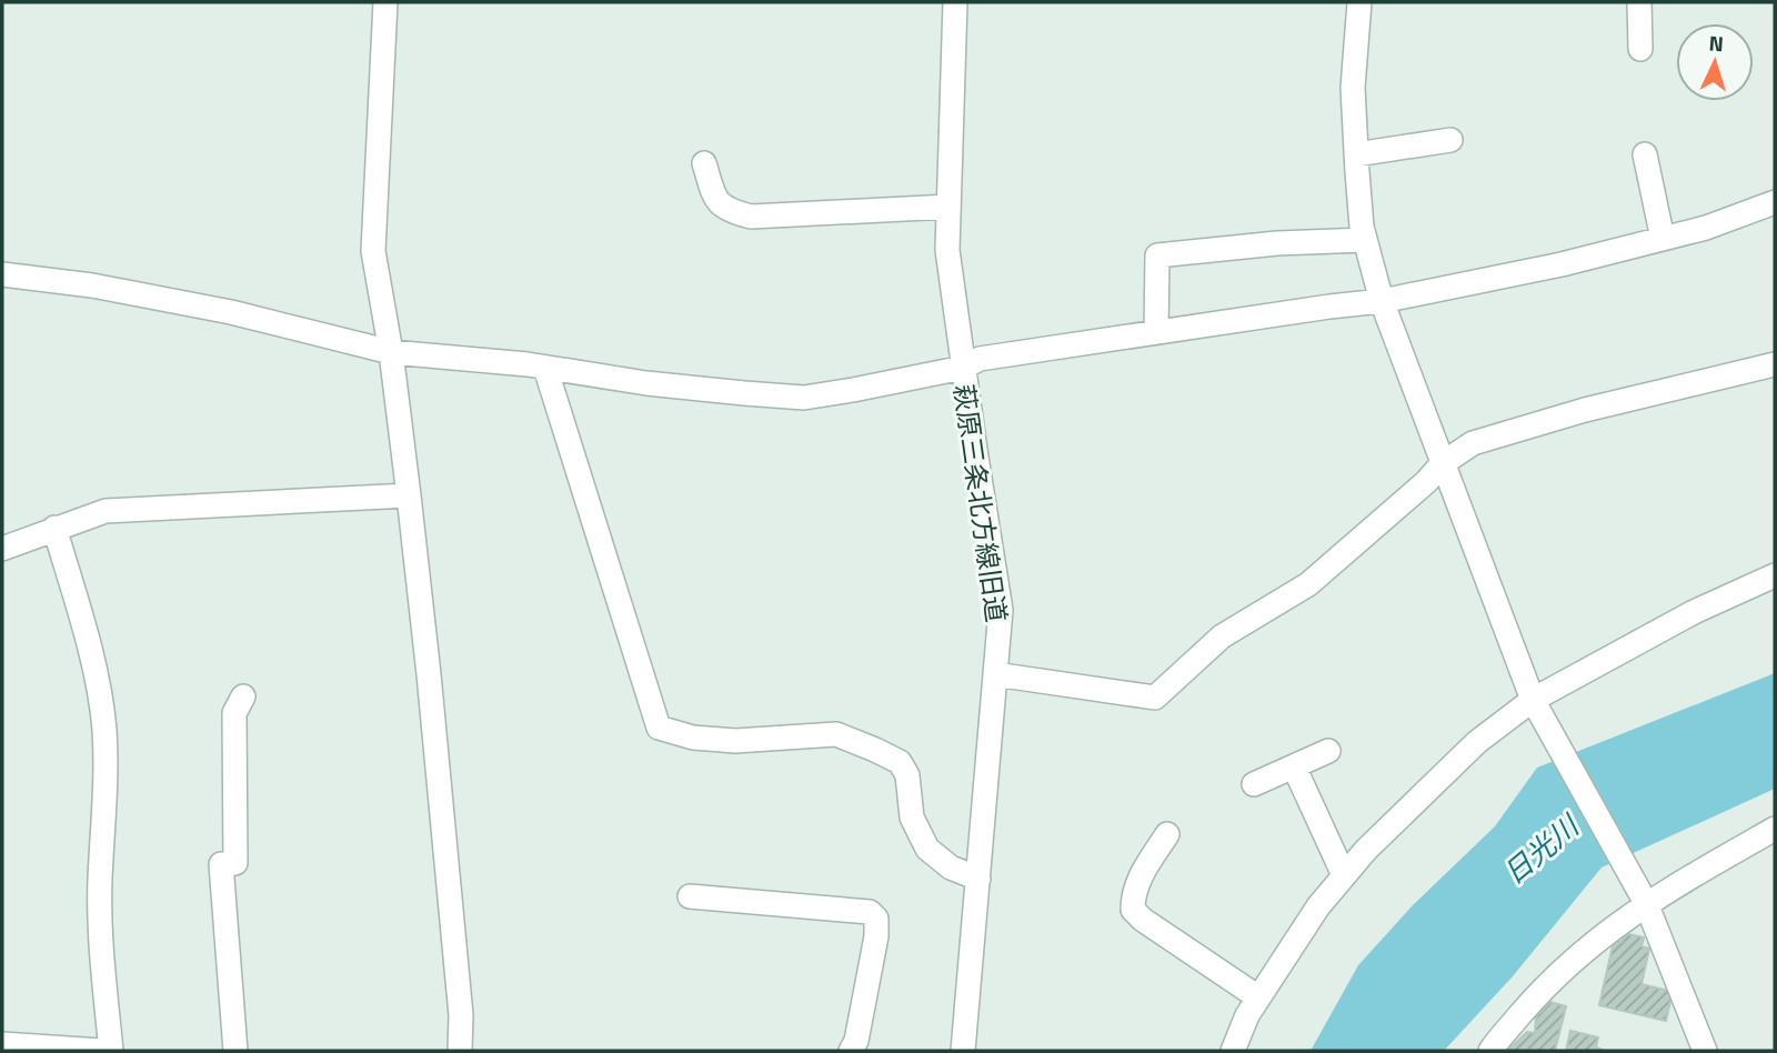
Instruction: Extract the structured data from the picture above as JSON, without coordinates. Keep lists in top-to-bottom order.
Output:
{
  "streets": {
    "street": ["萩原三条北方線旧道"]
  },
  "water": ["日光川"],
  "north": "top"
}
